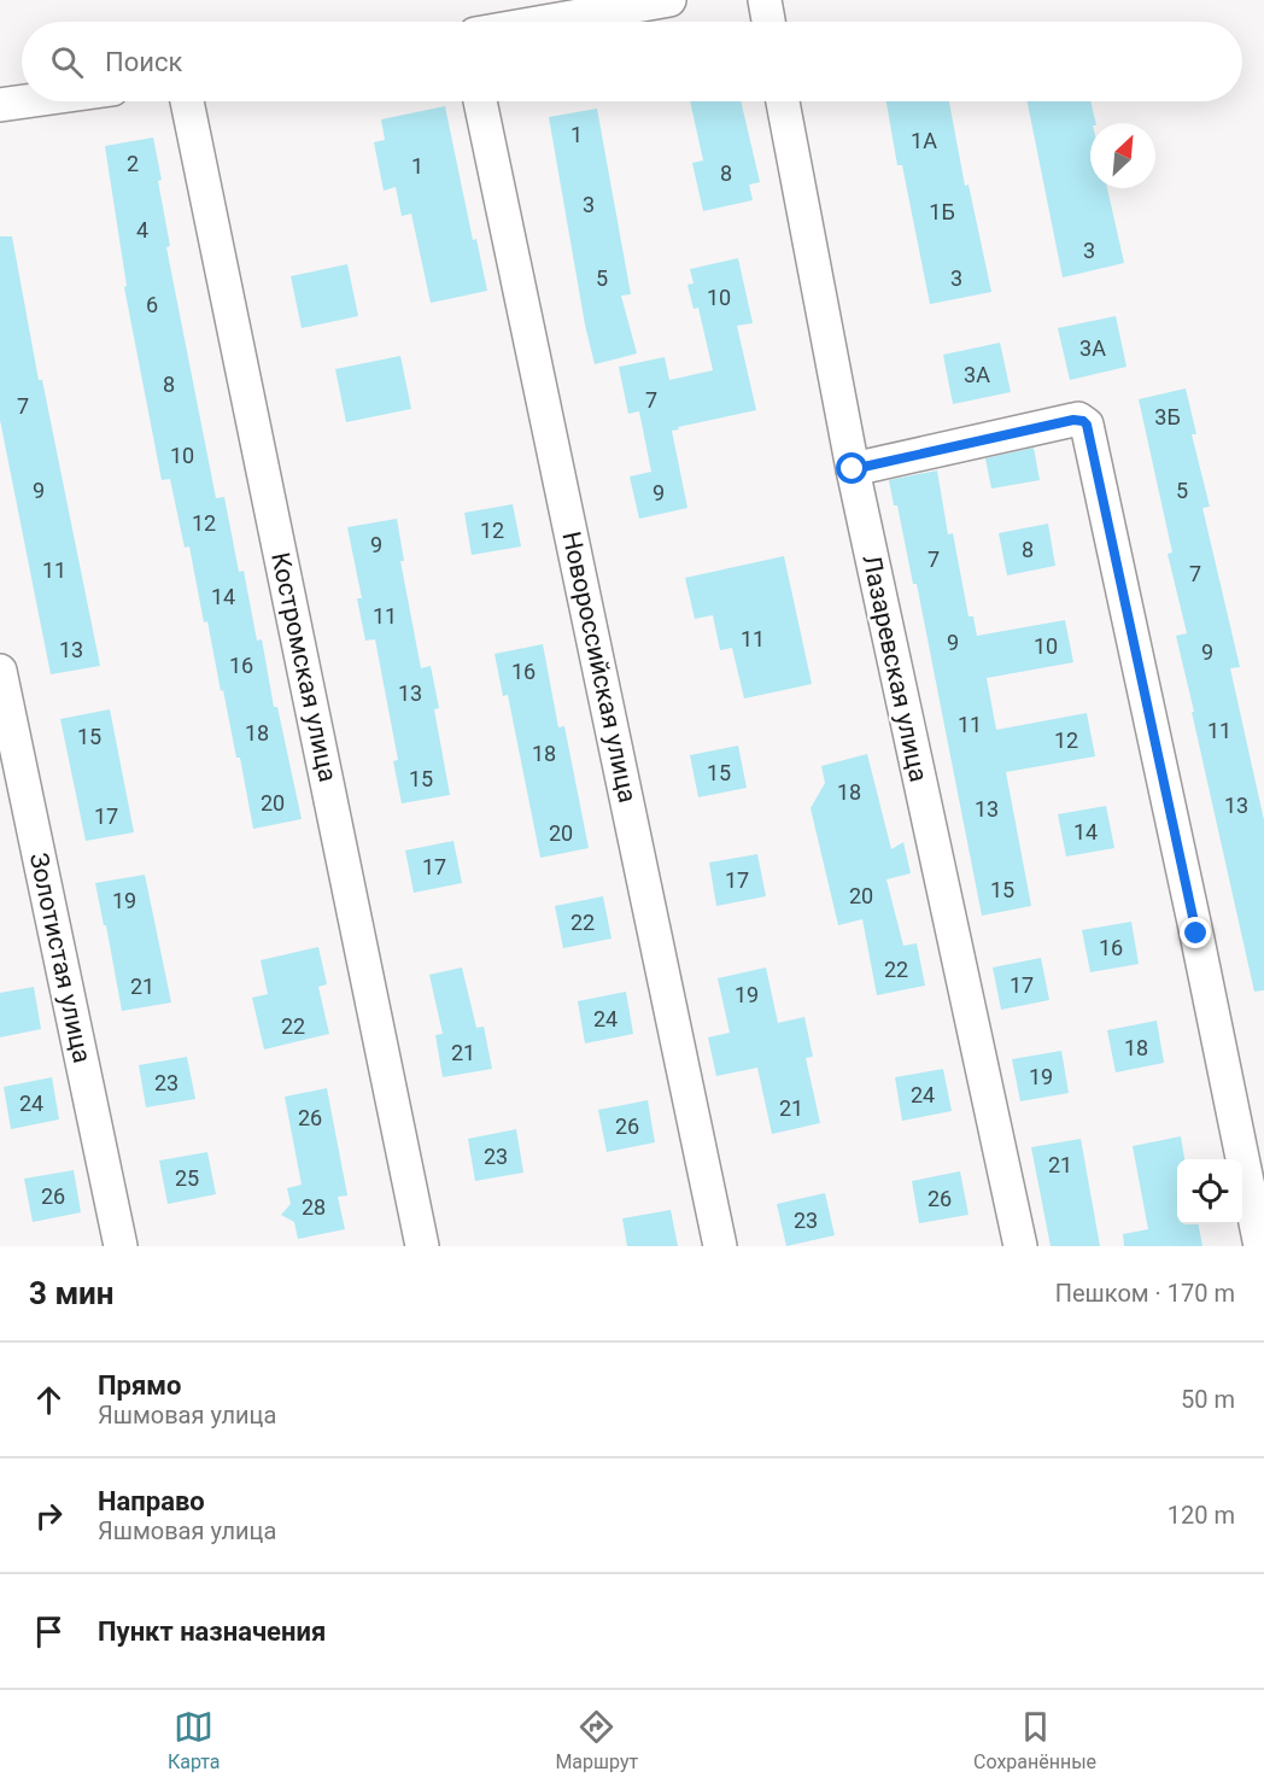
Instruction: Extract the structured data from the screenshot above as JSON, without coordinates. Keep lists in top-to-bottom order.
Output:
{
  "streets": {
    "street": [
      "Костромская улица",
      "Новороссийская улица",
      "Лазаревская улица",
      "Золотистая улица"
    ]
  },
  "house_numbers": [
    "1",
    "1А",
    "2",
    "1",
    "8",
    "3",
    "1Б",
    "4",
    "3",
    "5",
    "3",
    "10",
    "6",
    "3А",
    "3А",
    "8",
    "7",
    "7",
    "3Б",
    "10",
    "9",
    "5",
    "9",
    "12",
    "12",
    "9",
    "8",
    "7",
    "11",
    "7",
    "14",
    "11",
    "11",
    "9",
    "10",
    "13",
    "9",
    "16",
    "16",
    "13",
    "11",
    "11",
    "18",
    "15",
    "12",
    "18",
    "15",
    "15",
    "18",
    "20",
    "13",
    "13",
    "17",
    "14",
    "20",
    "17",
    "17",
    "15",
    "20",
    "19",
    "22",
    "16",
    "22",
    "17",
    "21",
    "19",
    "24",
    "22",
    "18",
    "21",
    "19",
    "23",
    "24",
    "24",
    "21",
    "26",
    "26",
    "23",
    "21",
    "25",
    "26",
    "26",
    "28",
    "23"
  ],
  "north": "top right",
  "page": {
    "search": "Поиск",
    "heading": ["3 мин", "Пешком · 170 m"],
    "list": [
      ["Прямо", "Яшмовая улица", "50 m"],
      ["Направо", "Яшмовая улица", "120 m"],
      "Пункт назначения"
    ],
    "nav": ["Карта", "Маршрут", "Сохранённые"]
  }
}
